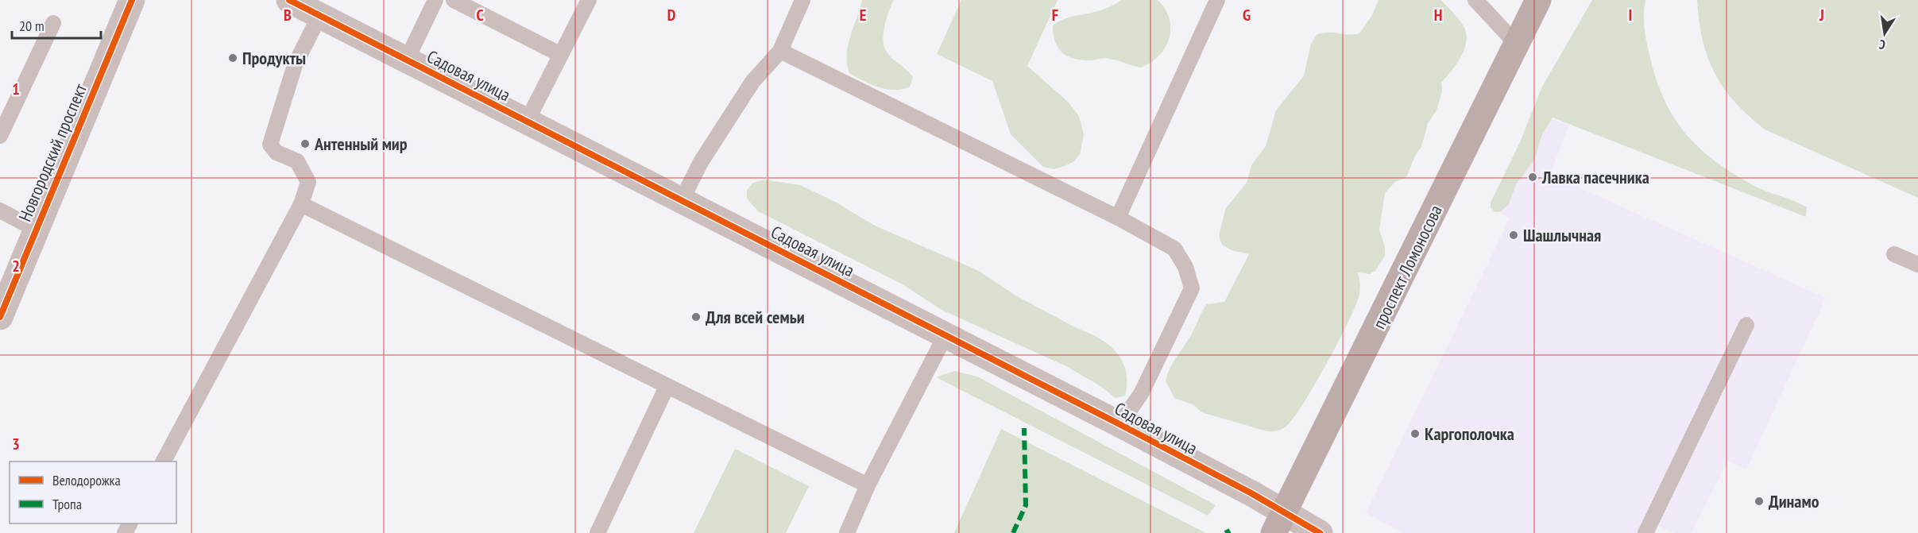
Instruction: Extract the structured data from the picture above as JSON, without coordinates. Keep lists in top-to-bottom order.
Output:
{
  "streets": {
    "main road": ["проспект Ломоносова"],
    "street": ["Садовая улица", "Новгородский проспект"]
  },
  "crossings": [
    ["Садовая улица", "проспект Ломоносова"]
  ],
  "places": [
    "Продукты",
    "Антенный мир",
    "Лавка пасечника",
    "Шашлычная",
    "Для всей семьи",
    "Каргополочка",
    "Динамо"
  ],
  "legend": ["Велодорожка", "Тропа"],
  "scale_bar": "20 m",
  "north": "bottom",
  "grid": {
    "columns": [
      "B",
      "C",
      "D",
      "E",
      "F",
      "G",
      "H",
      "I",
      "J"
    ],
    "rows": ["1", "2", "3"]
  }
}
